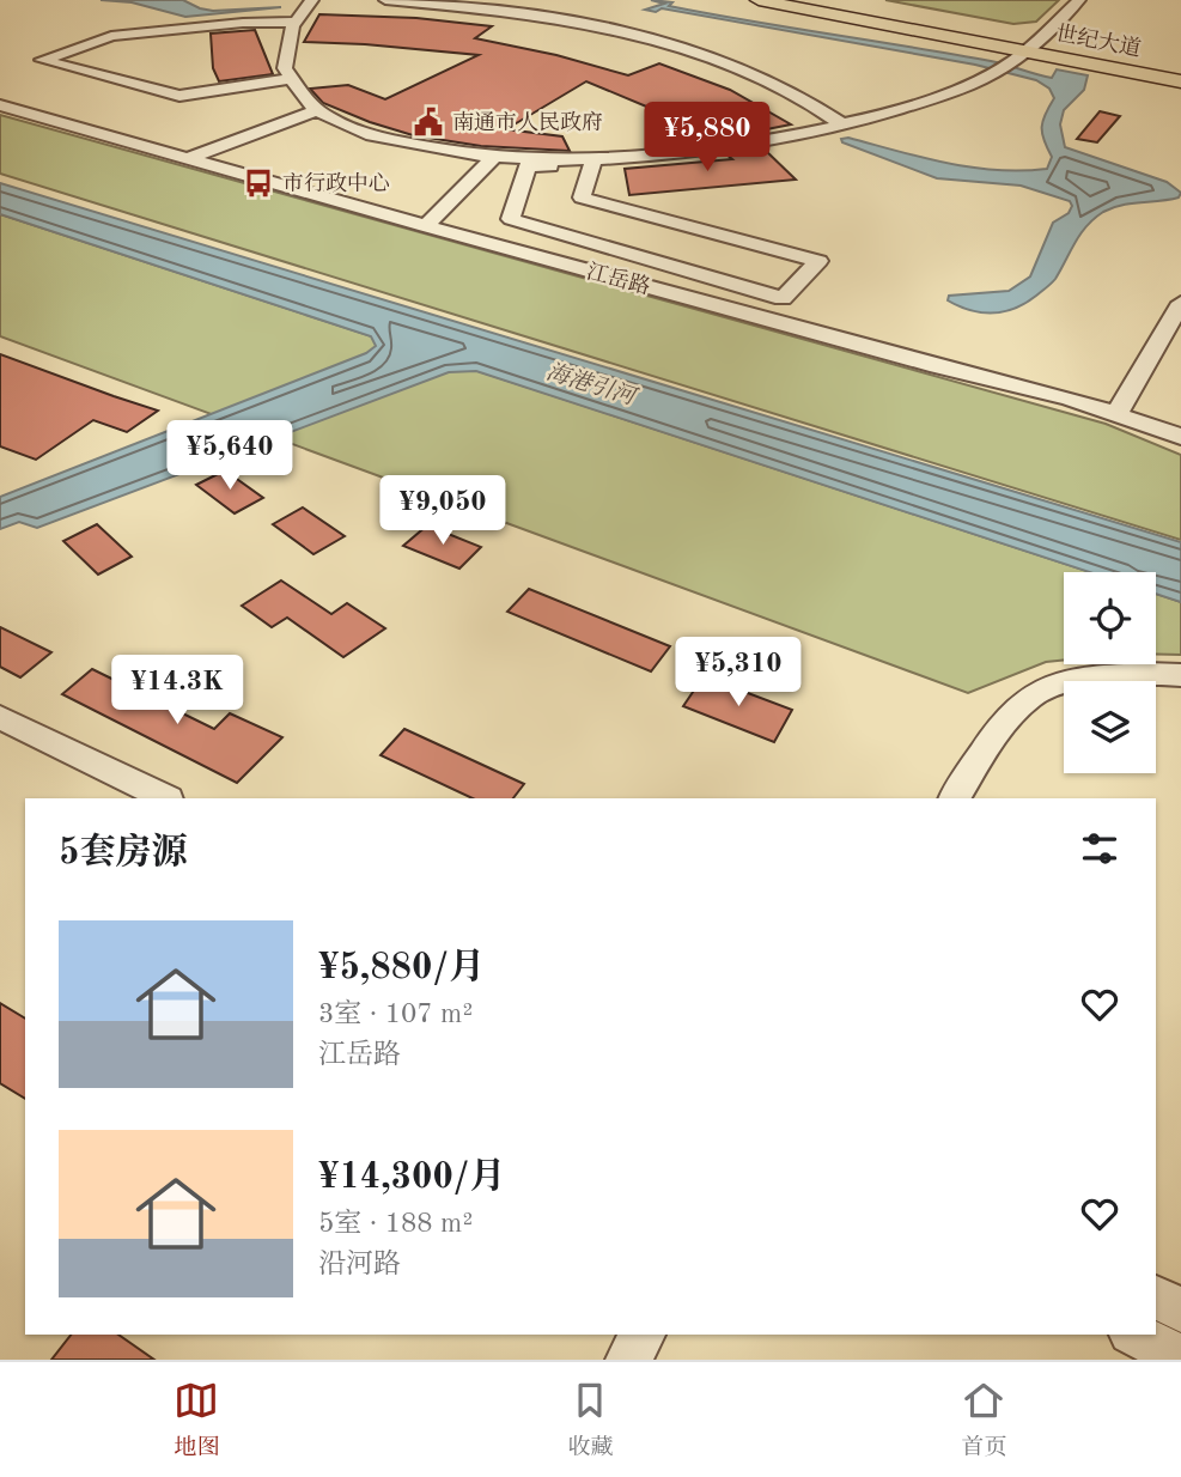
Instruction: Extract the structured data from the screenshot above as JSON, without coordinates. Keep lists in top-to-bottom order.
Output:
{
  "streets": {
    "main road": ["世纪大道"],
    "street": ["江岳路"]
  },
  "water": ["海港引河"],
  "places": {
    "public building": ["南通市人民政府"],
    "bus stop": ["市行政中心"]
  },
  "page": {
    "price": [
      "¥5,880",
      "¥5,640",
      "¥9,050",
      "¥5,310",
      "¥14.3K"
    ],
    "heading": "5套房源",
    "list": [
      {
        "name": "¥5,880/月",
        "note": "3室 · 107 m² · 江岳路"
      },
      {
        "name": "¥14,300/月",
        "note": "5室 · 188 m² · 沿河路"
      }
    ],
    "tabs": ["地图", "收藏", "首页"]
  }
}
